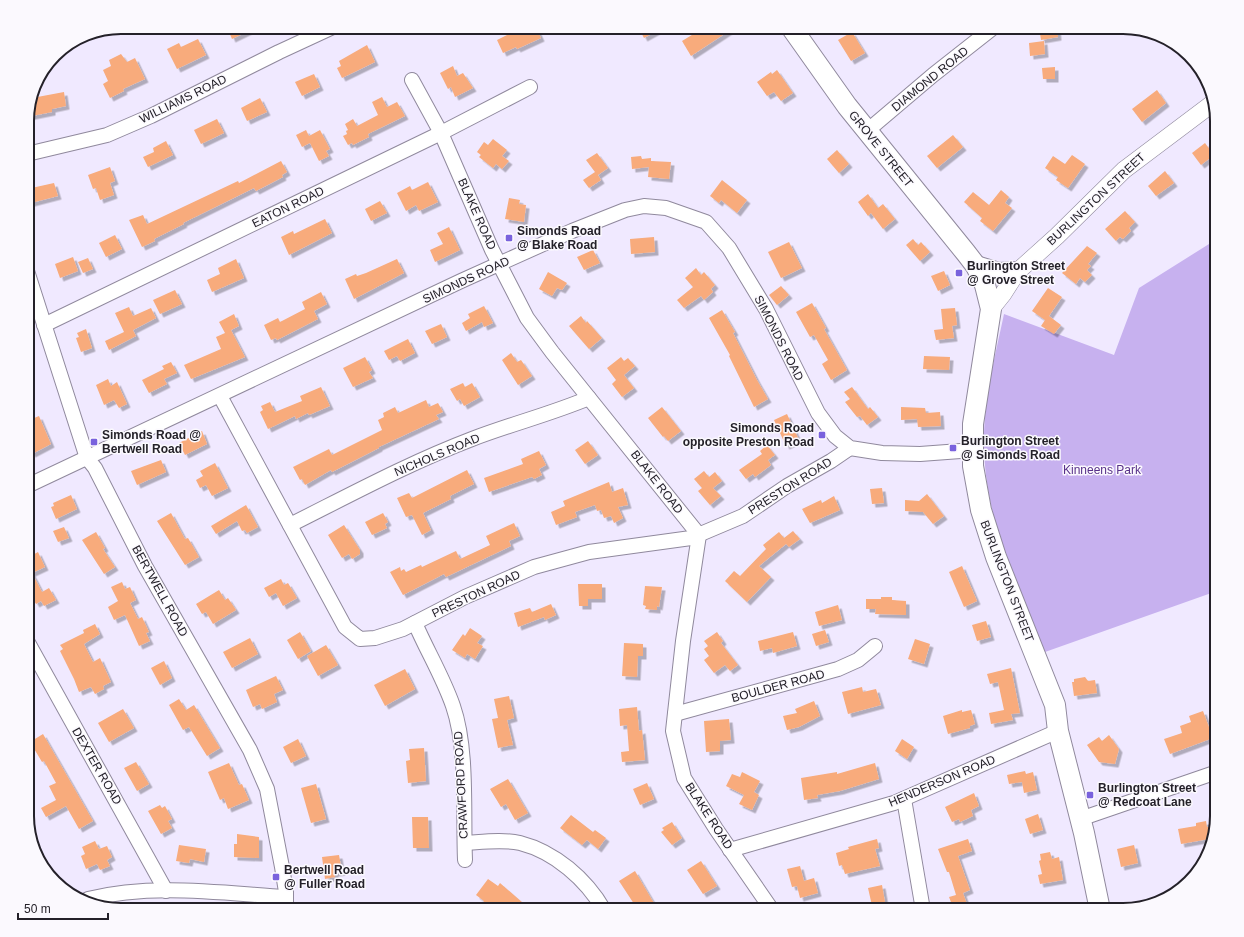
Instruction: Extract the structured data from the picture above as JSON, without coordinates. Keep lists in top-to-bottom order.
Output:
{
  "streets": {
    "main road": ["GROVE STREET", "BURLINGTON STREET"],
    "street": [
      "DIAMOND ROAD",
      "WILLIAMS ROAD",
      "EATON ROAD",
      "BLAKE ROAD",
      "SIMONDS ROAD",
      "NICHOLS ROAD",
      "PRESTON ROAD",
      "BERTWELL ROAD",
      "BOULDER ROAD",
      "DEXTER ROAD",
      "HENDERSON ROAD",
      "CRAWFORD ROAD"
    ]
  },
  "crossings": [
    ["DIAMOND ROAD", "GROVE STREET"],
    ["GROVE STREET", "BURLINGTON STREET"],
    ["BURLINGTON STREET", "HENDERSON ROAD"],
    ["EATON ROAD", "BLAKE ROAD"],
    ["EATON ROAD", "BERTWELL ROAD"],
    ["BLAKE ROAD", "SIMONDS ROAD"],
    ["BLAKE ROAD", "NICHOLS ROAD"],
    ["BLAKE ROAD", "PRESTON ROAD"],
    ["BLAKE ROAD", "BOULDER ROAD"],
    ["BLAKE ROAD", "HENDERSON ROAD"],
    ["SIMONDS ROAD", "PRESTON ROAD"],
    ["SIMONDS ROAD", "BERTWELL ROAD"],
    ["NICHOLS ROAD", "PRESTON ROAD"],
    ["PRESTON ROAD", "CRAWFORD ROAD"]
  ],
  "parks": ["Kinneens Park"],
  "places": {
    "transit": [
      "Simonds Road @ Blake Road",
      "Burlington Street @ Grove Street",
      "Simonds Road opposite Preston Road",
      "Simonds Road @ Bertwell Road",
      "Burlington Street @ Simonds Road",
      "Burlington Street @ Redcoat Lane",
      "Bertwell Road @ Fuller Road"
    ]
  },
  "scale_bar": "50 m"
}
